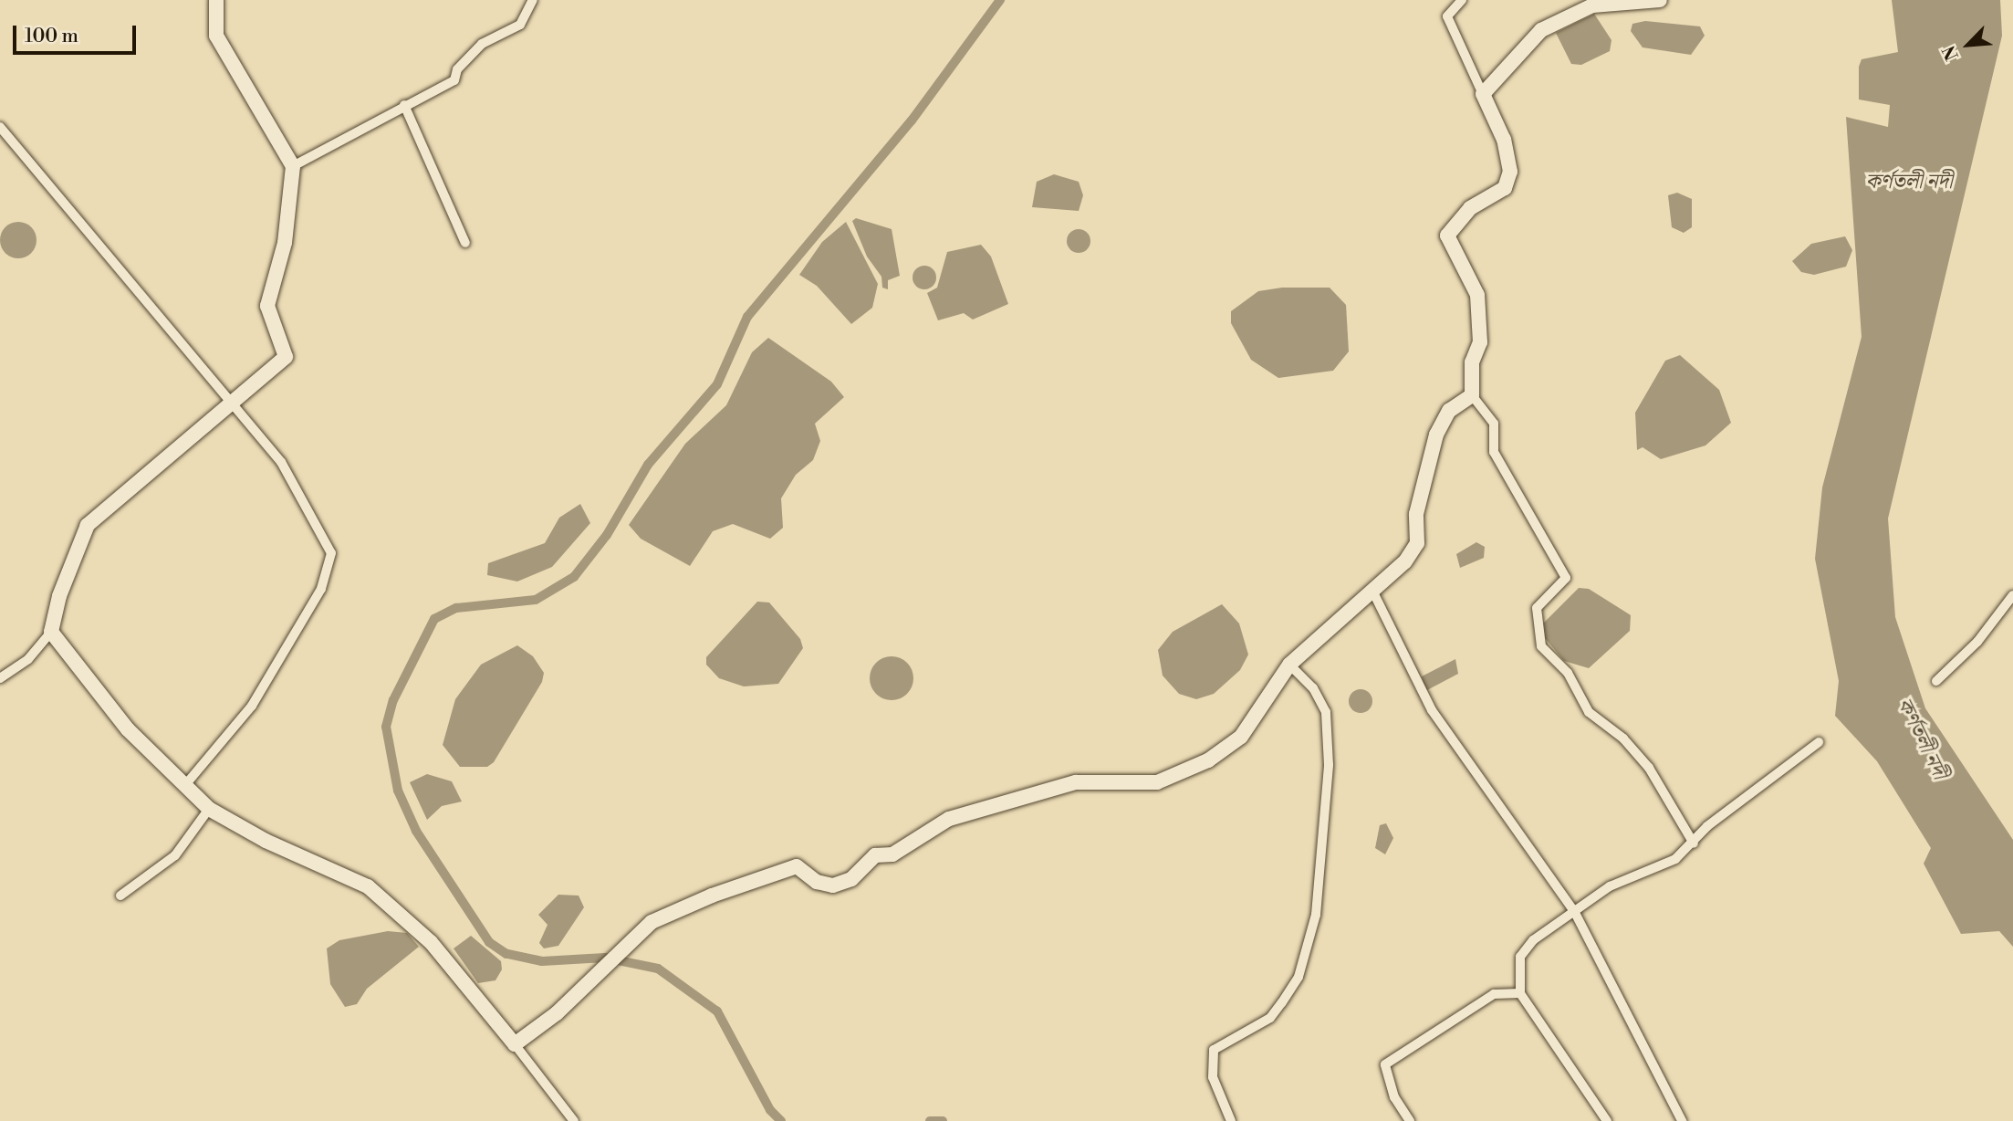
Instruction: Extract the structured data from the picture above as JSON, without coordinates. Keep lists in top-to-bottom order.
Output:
{
  "water": ["কর্ণতলী নদী"],
  "scale_bar": "100 m",
  "north": "bottom left"
}
